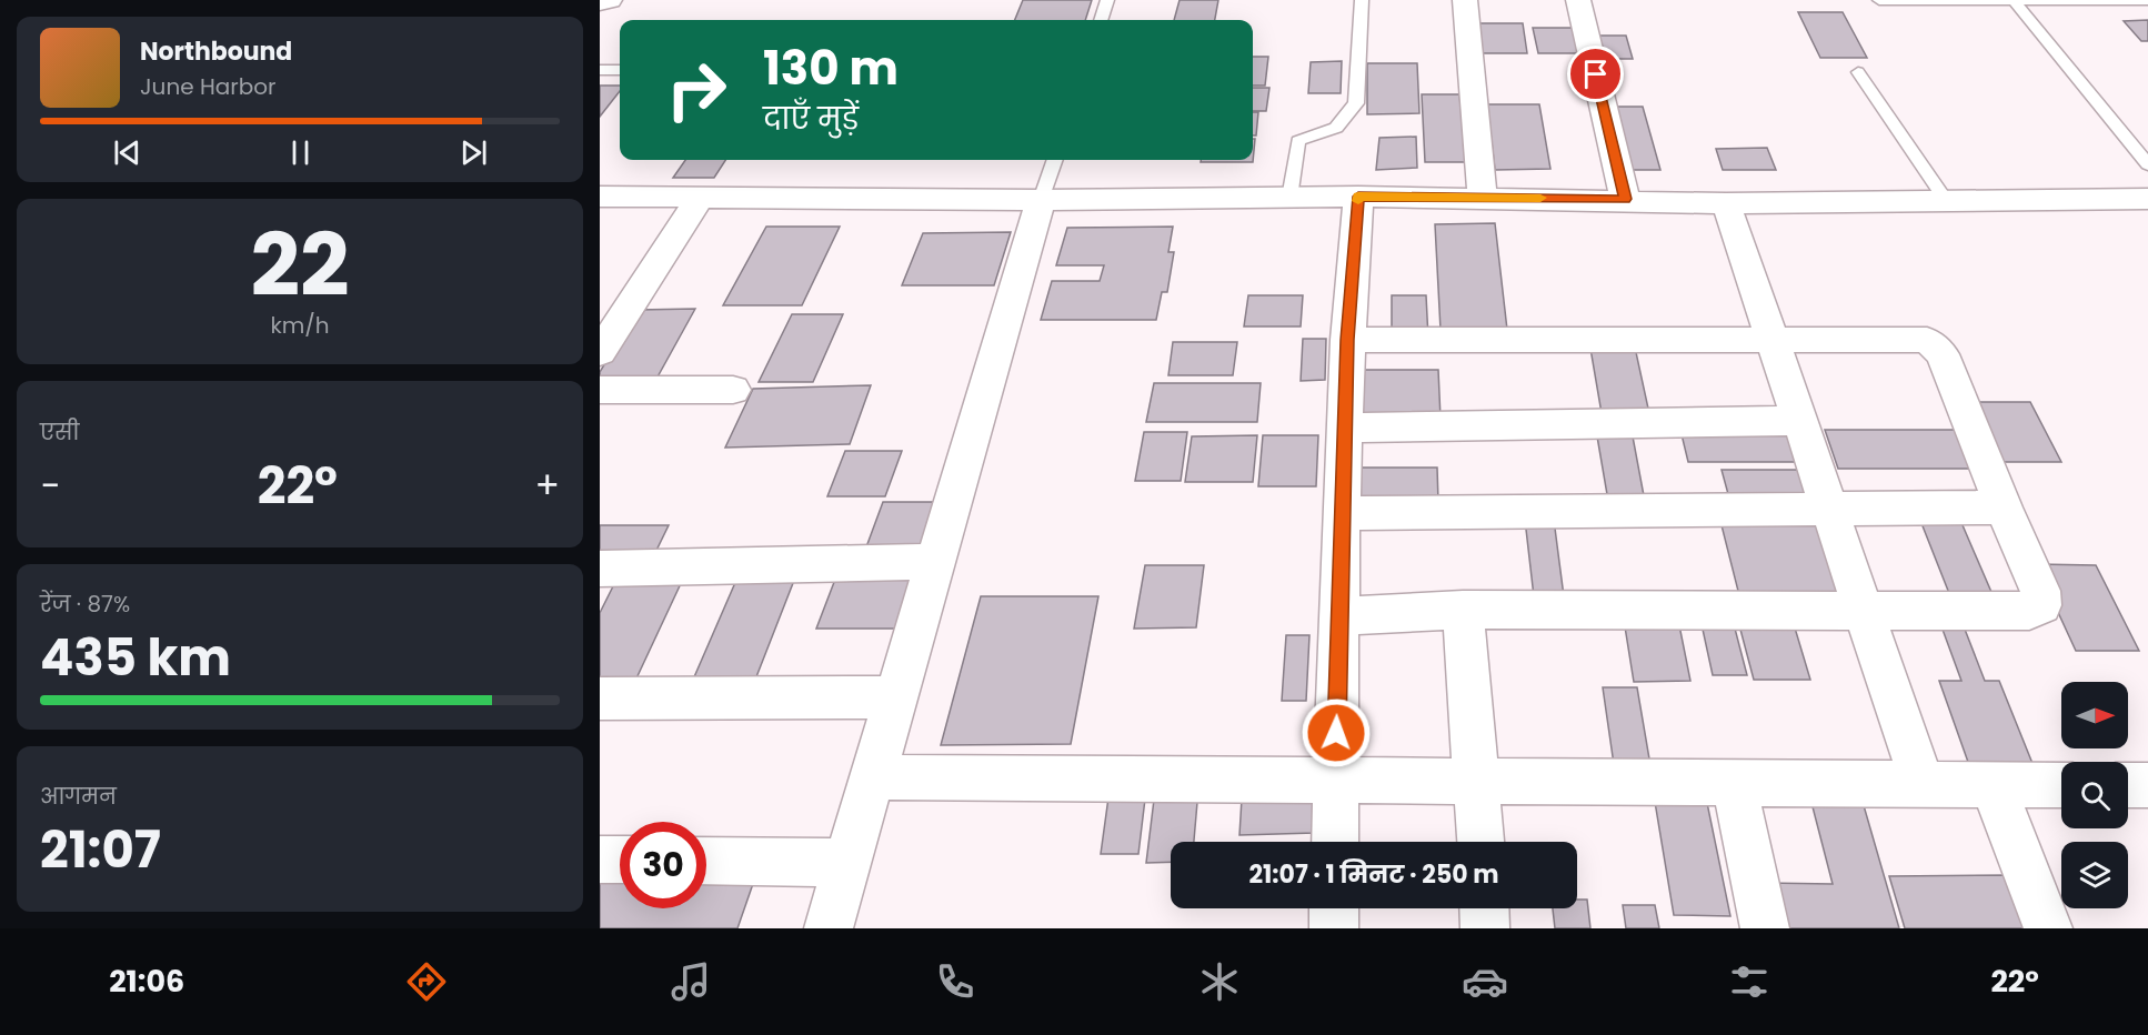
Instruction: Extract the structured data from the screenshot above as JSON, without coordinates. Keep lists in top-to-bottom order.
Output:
{
  "north": "right",
  "page": {
    "turn": ["130 m", "दाएँ मुड़ें"],
    "song": ["Northbound", "June Harbor"],
    "tile": [
      ["22", "km/h"],
      "एसी",
      ["रेंज · 87%", "435 km"],
      ["आगमन", "21:07"]
    ],
    "heat": ["−", "22°", "+"],
    "limit": "30",
    "trip": "21:07 · 1 मिनट · 250 m",
    "tabs": ["21:06", "22°"]
  }
}
